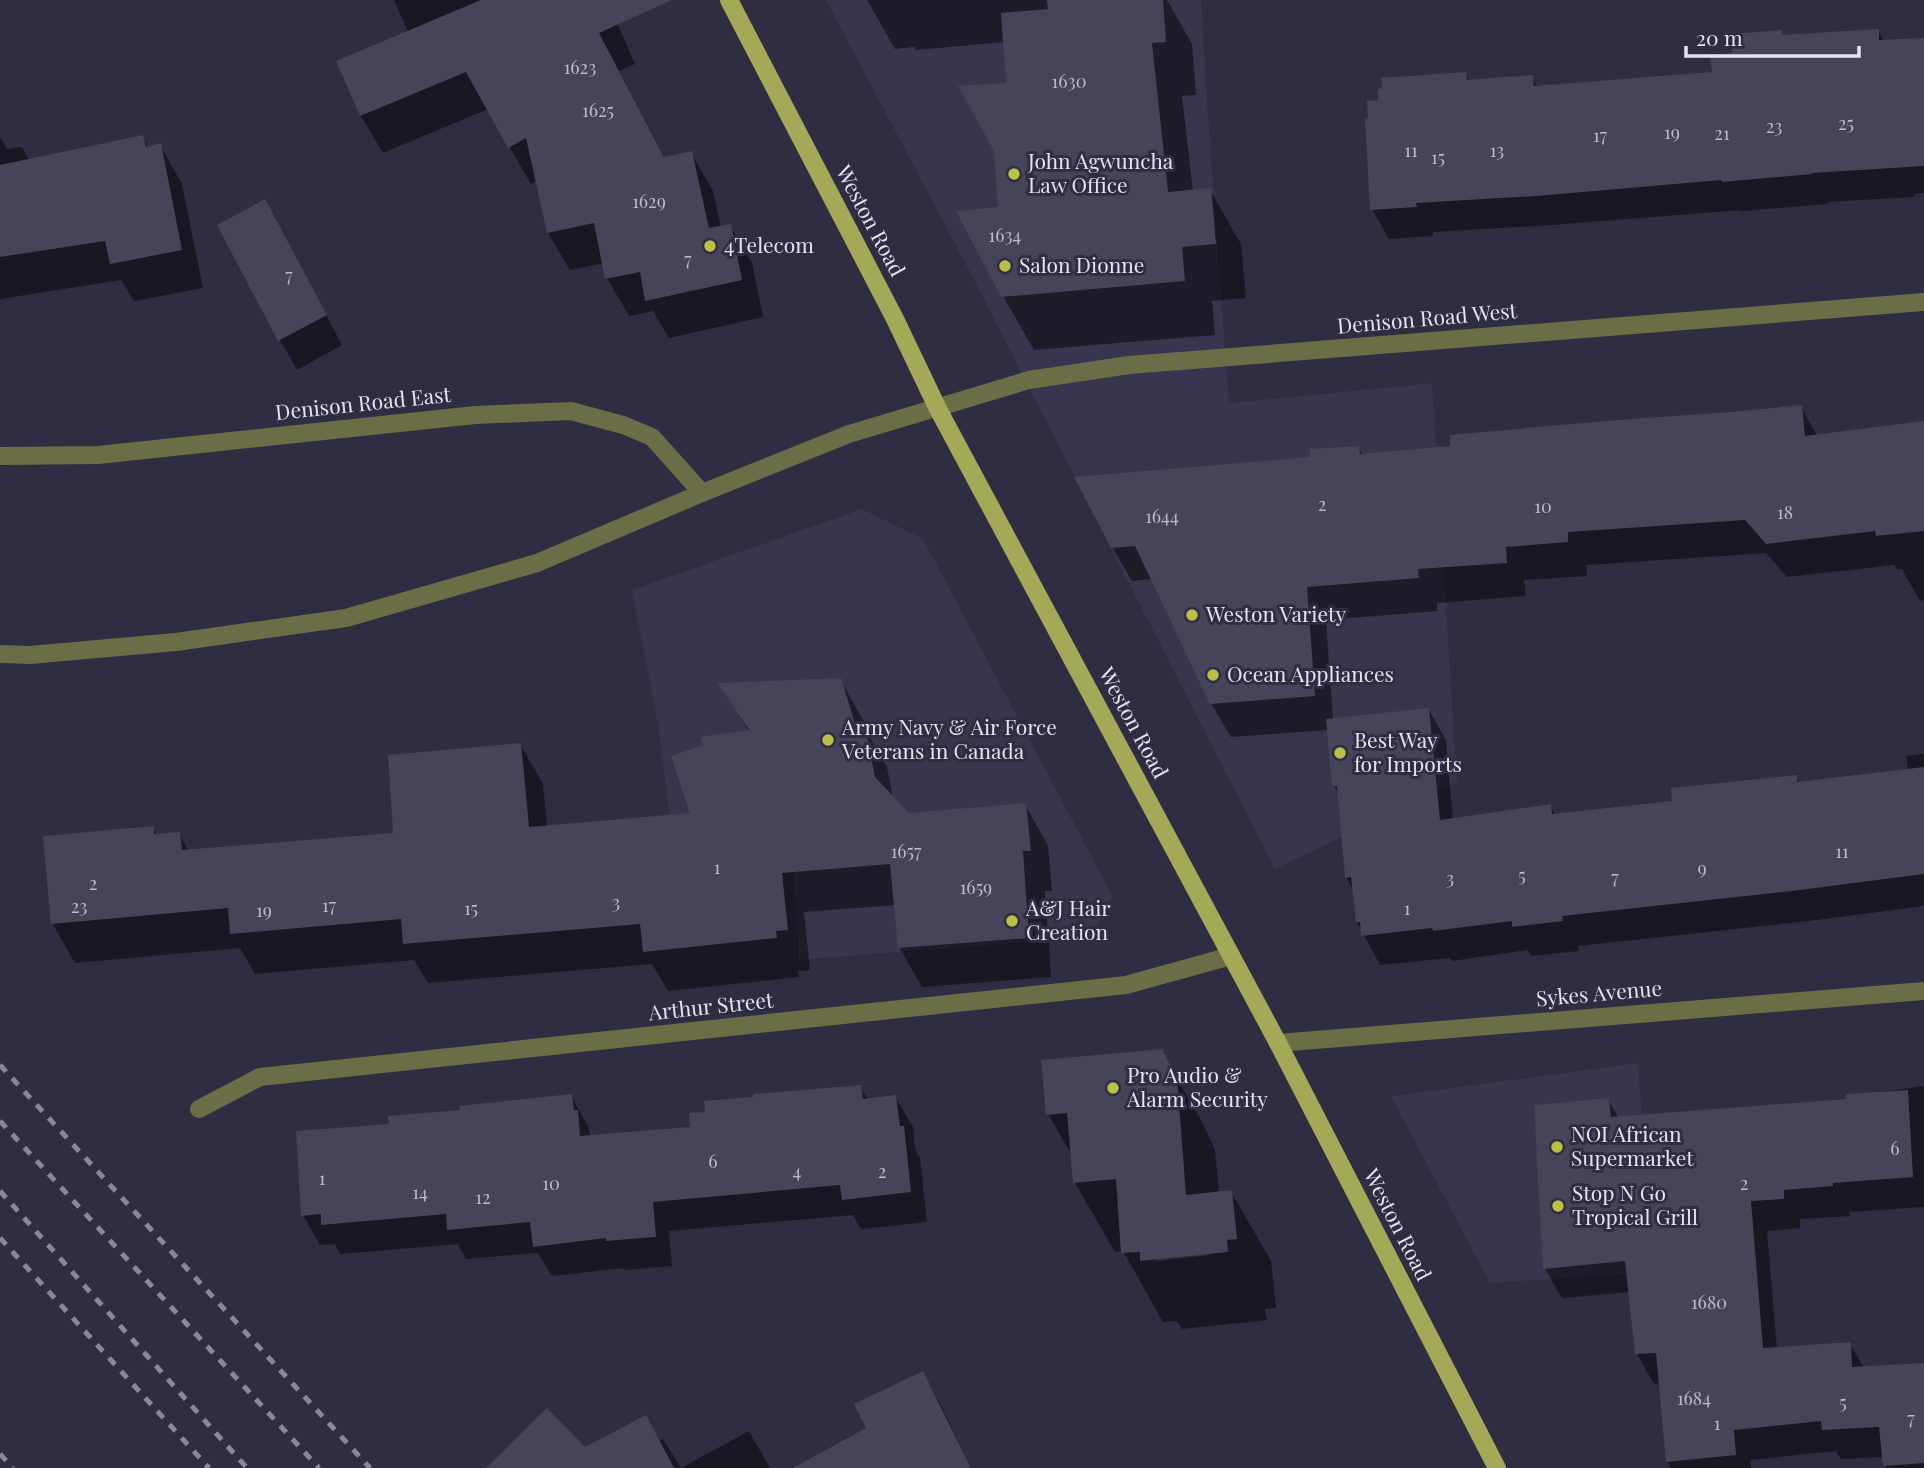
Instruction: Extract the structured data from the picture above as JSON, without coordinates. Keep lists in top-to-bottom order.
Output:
{
  "streets": {
    "main road": ["Weston Road"],
    "street": [
      "Denison Road West",
      "Denison Road East",
      "Sykes Avenue",
      "Arthur Street"
    ]
  },
  "crossings": [
    ["Weston Road", "Denison Road West"],
    ["Weston Road", "Sykes Avenue"],
    ["Weston Road", "Arthur Street"]
  ],
  "places": [
    "John Agwuncha Law Office",
    "4Telecom",
    "Salon Dionne",
    "Weston Variety",
    "Ocean Appliances",
    "Army Navy & Air Force Veterans in Canada",
    "Best Way for Imports",
    "A&J Hair Creation",
    "Pro Audio & Alarm Security",
    "NOI African Supermarket",
    "Stop N Go Tropical Grill"
  ],
  "house_numbers": [
    "1623",
    "1630",
    "1625",
    "25",
    "23",
    "19",
    "21",
    "17",
    "11",
    "13",
    "15",
    "1629",
    "1634",
    "7",
    "7",
    "2",
    "10",
    "18",
    "1644",
    "1657",
    "11",
    "1",
    "9",
    "5",
    "7",
    "3",
    "2",
    "1659",
    "3",
    "17",
    "23",
    "15",
    "1",
    "19",
    "6",
    "6",
    "4",
    "2",
    "1",
    "10",
    "2",
    "14",
    "12",
    "1680",
    "1684",
    "5",
    "7",
    "1"
  ],
  "scale_bar": "20 m"
}
